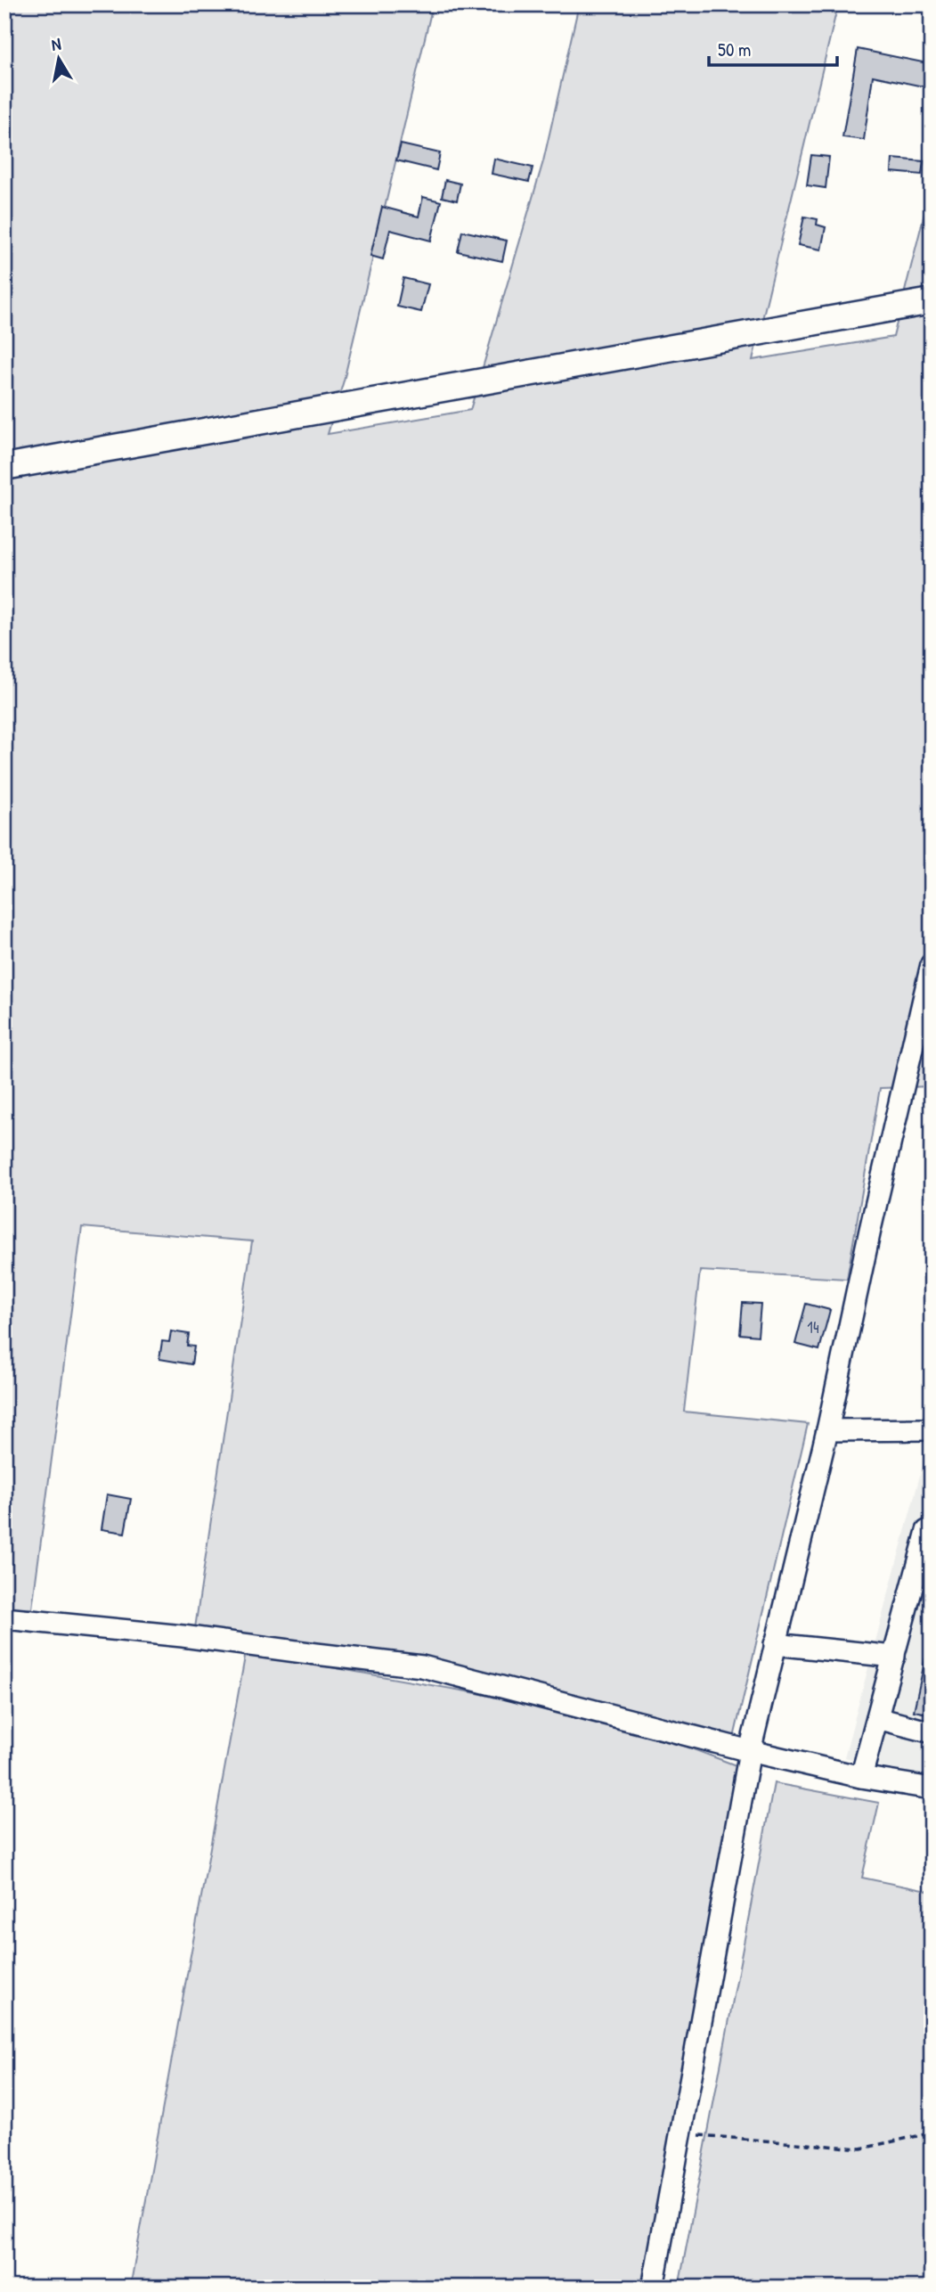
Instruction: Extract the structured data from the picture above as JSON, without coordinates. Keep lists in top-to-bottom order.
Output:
{
  "house_numbers": ["14"],
  "scale_bar": "50 m",
  "north": "top"
}
